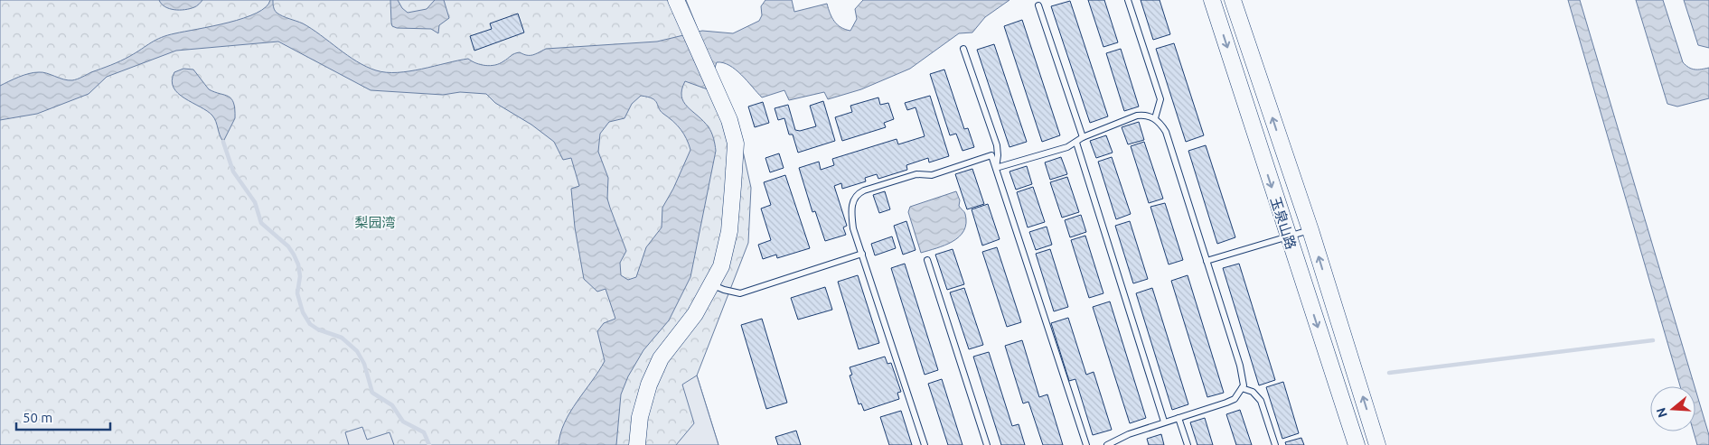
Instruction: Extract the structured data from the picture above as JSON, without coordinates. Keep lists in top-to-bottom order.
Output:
{
  "streets": {
    "street": ["玉泉山路"]
  },
  "parks": ["梨园湾"],
  "scale_bar": "50 m",
  "north": "left"
}
